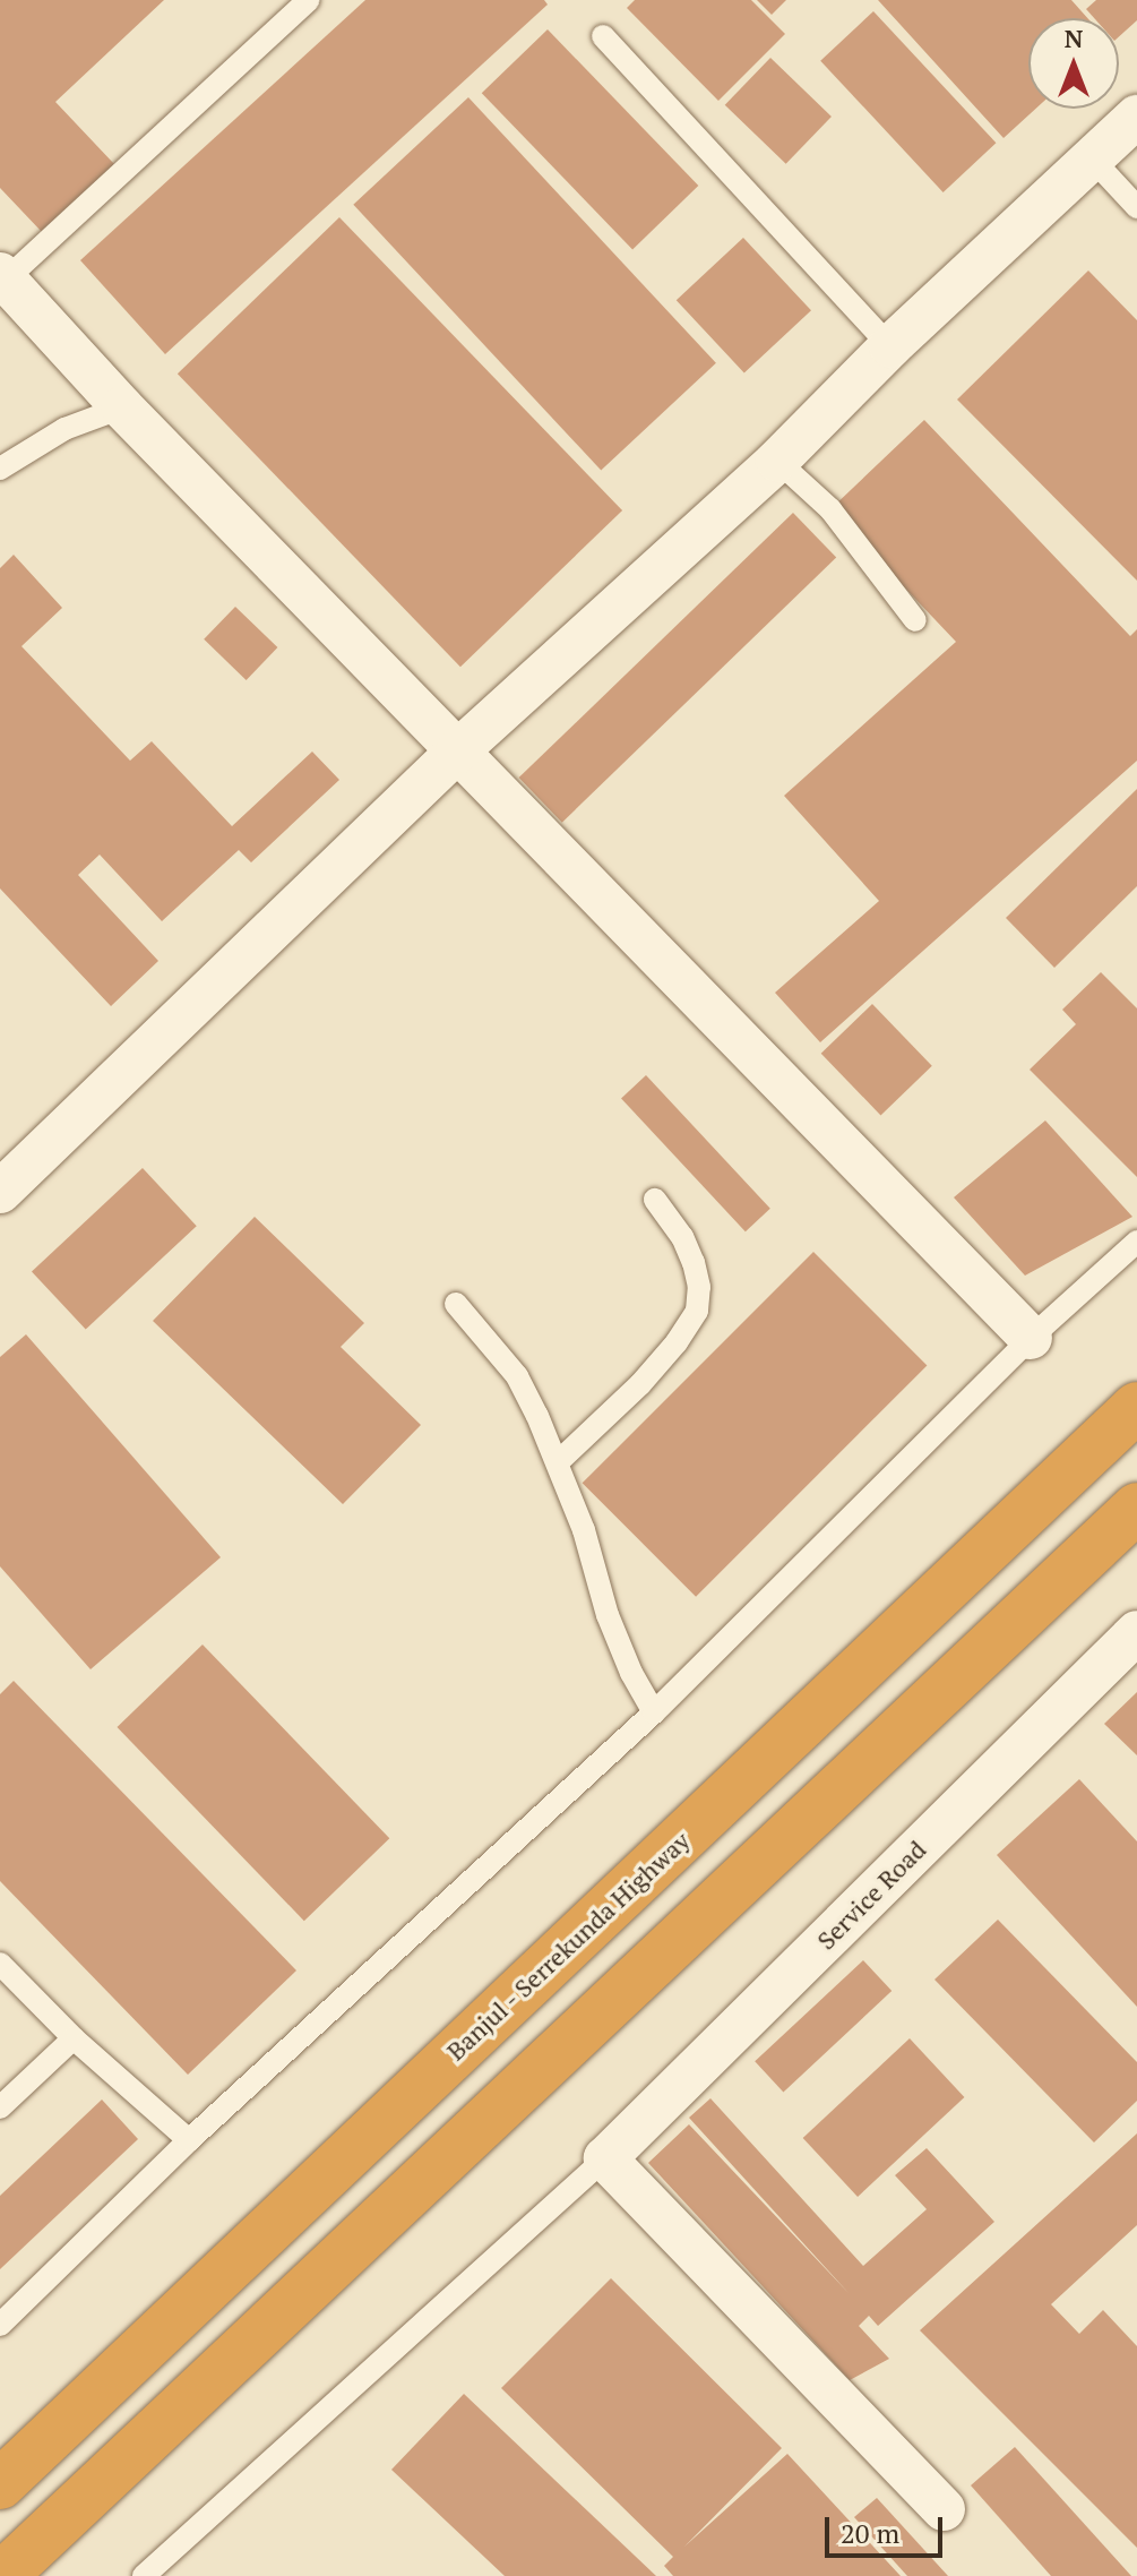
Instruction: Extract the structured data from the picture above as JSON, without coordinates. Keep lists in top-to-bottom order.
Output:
{
  "streets": {
    "highway": ["Banjul - Serrekunda Highway"],
    "street": ["Service Road"]
  },
  "scale_bar": "20 m",
  "north": "top"
}
